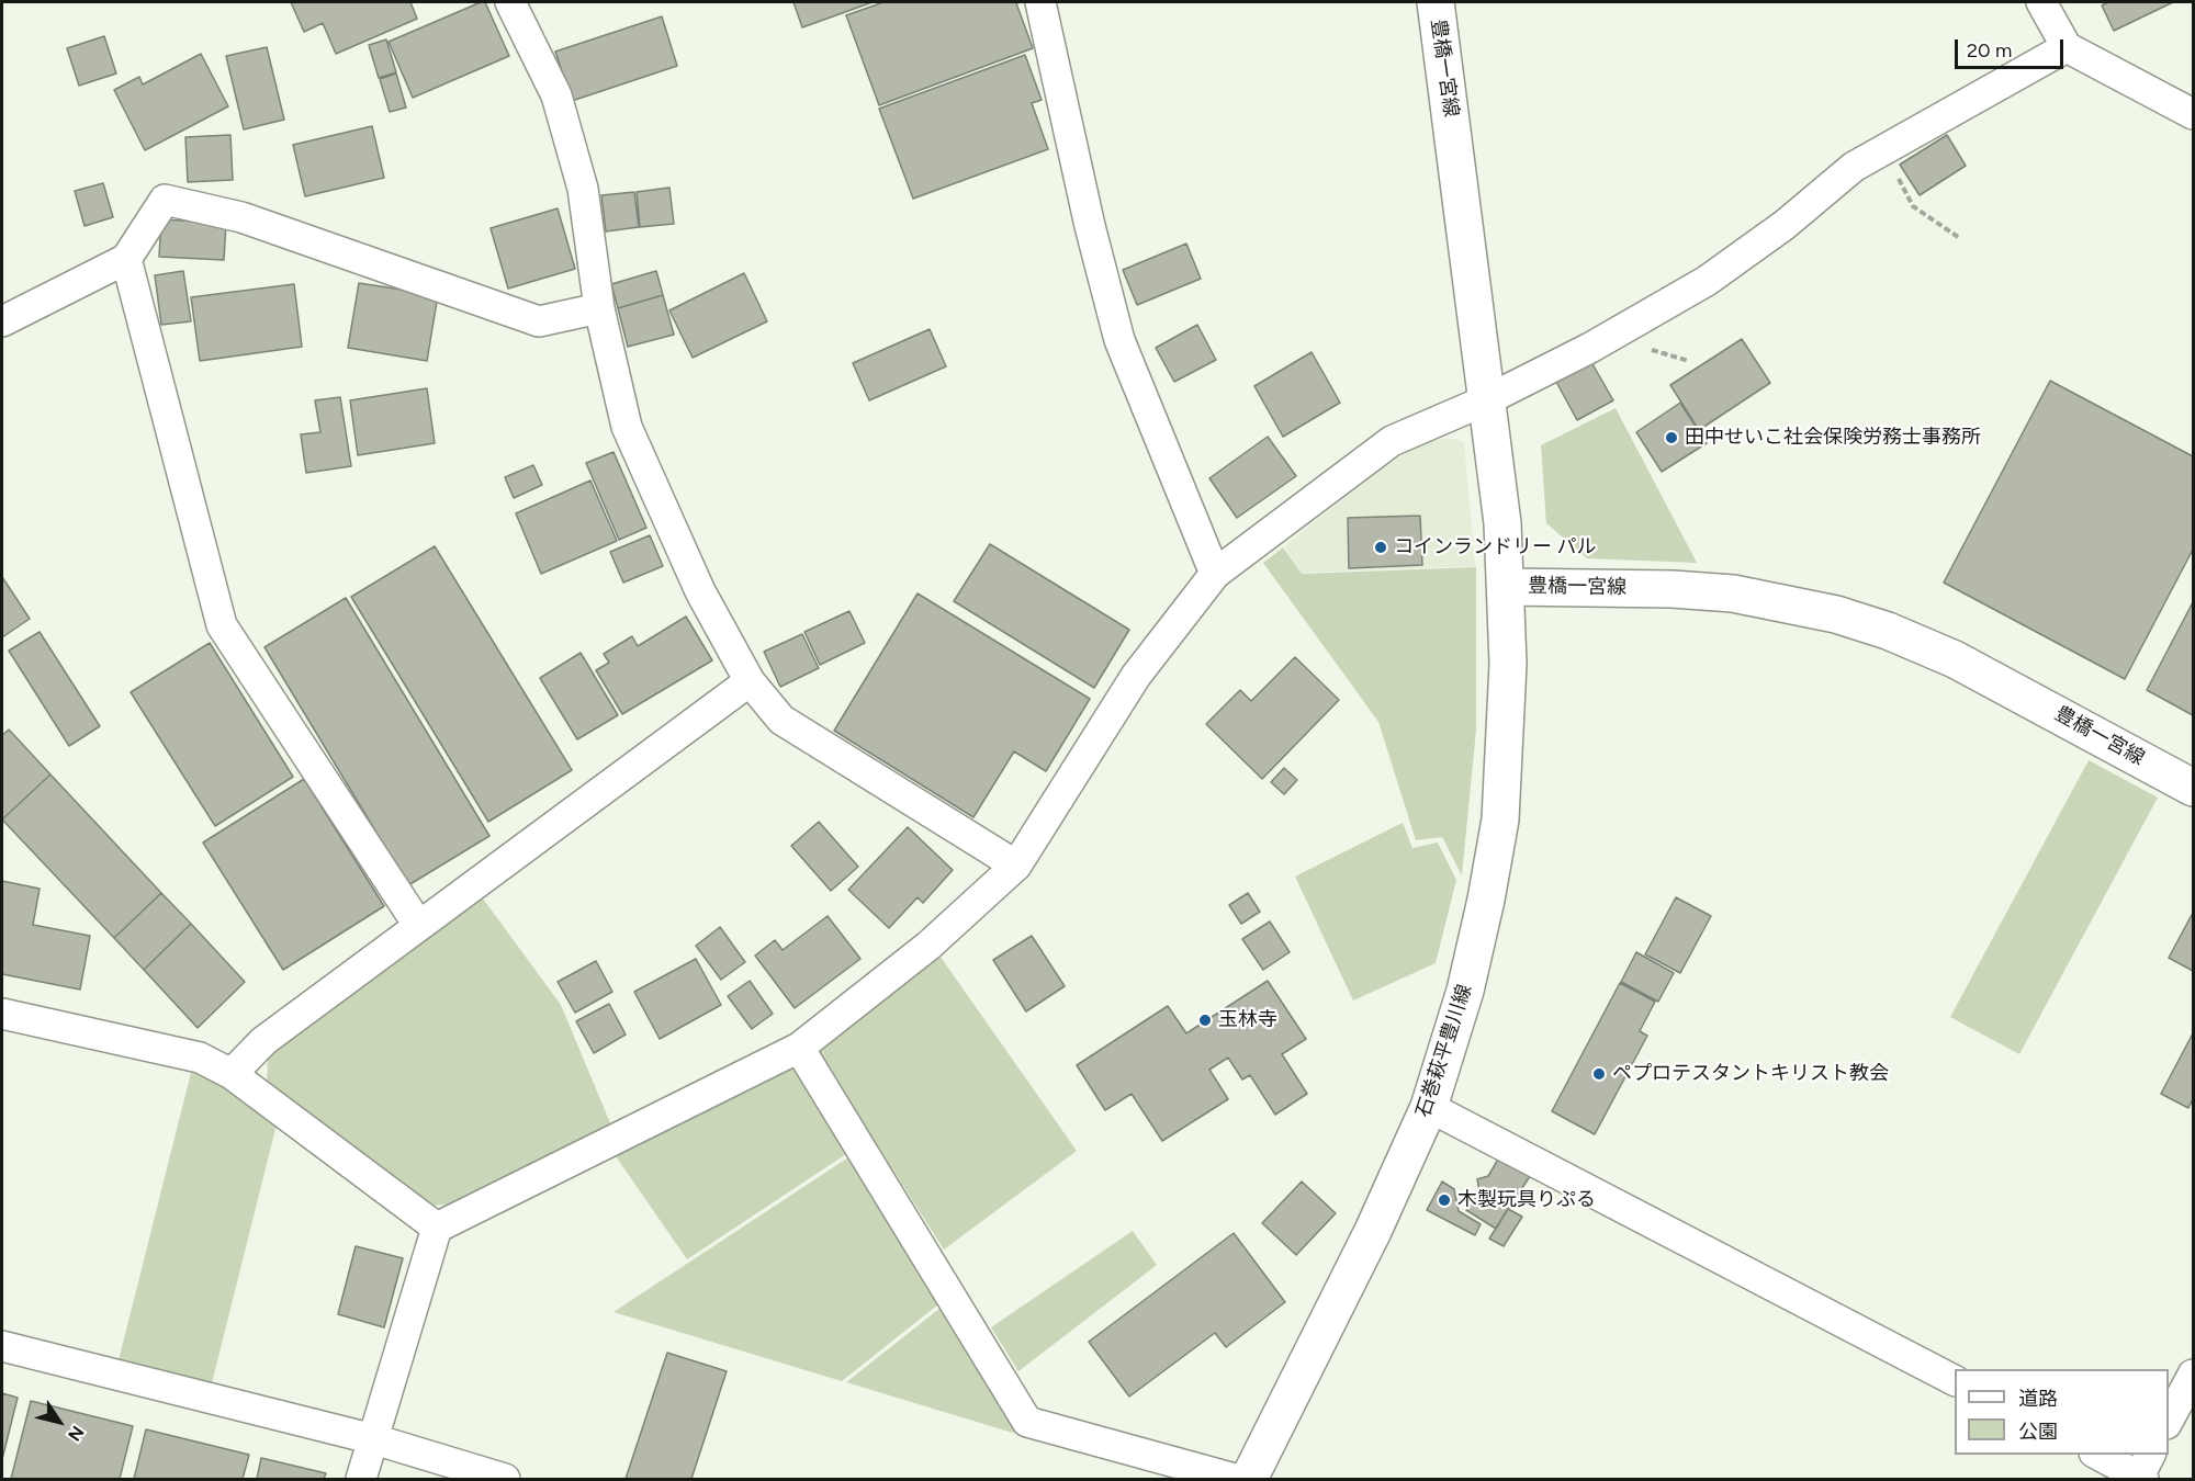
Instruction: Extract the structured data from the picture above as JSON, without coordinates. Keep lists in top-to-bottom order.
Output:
{
  "streets": {
    "main road": ["豊橋一宮線", "石巻萩平豊川線"]
  },
  "crossings": [
    ["豊橋一宮線", "石巻萩平豊川線"]
  ],
  "places": [
    "田中せいこ社会保険労務士事務所",
    "コインランドリー パル",
    "玉林寺",
    "ペプロテスタントキリスト教会",
    "木製玩具りぷる"
  ],
  "legend": ["道路", "公園"],
  "scale_bar": "20 m",
  "north": "bottom right"
}
